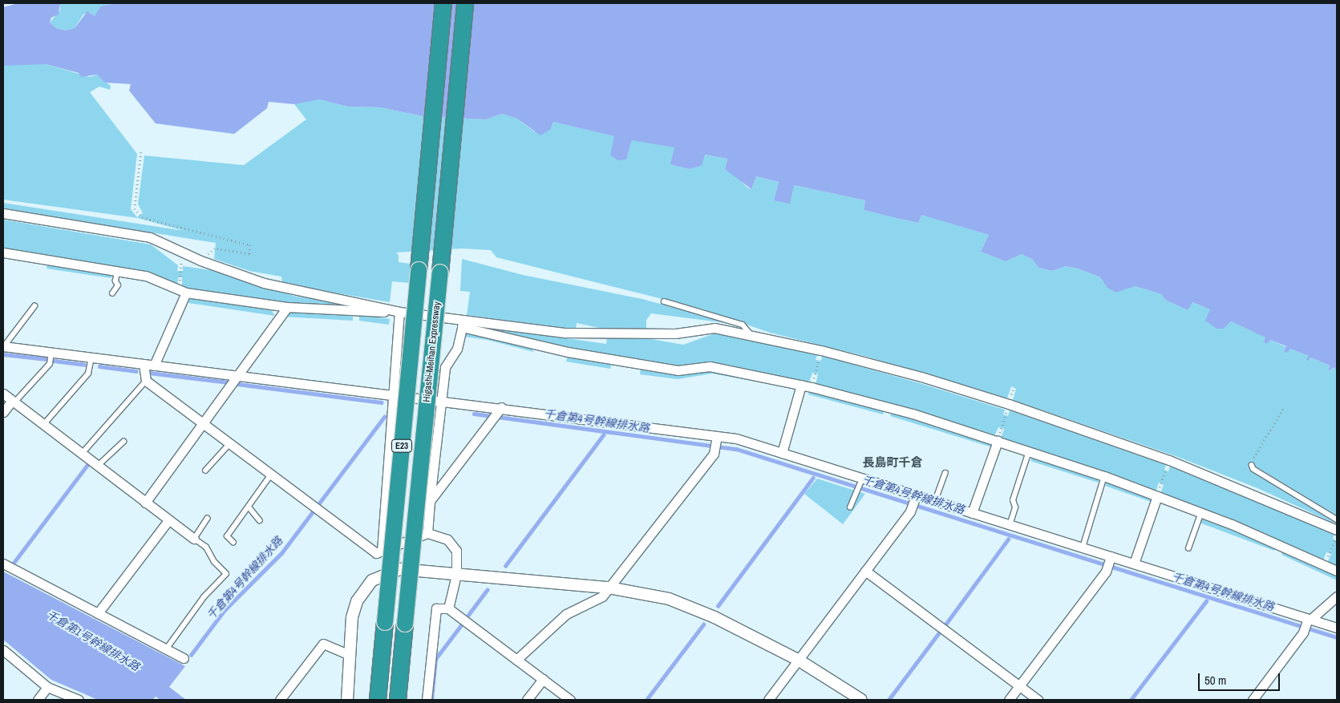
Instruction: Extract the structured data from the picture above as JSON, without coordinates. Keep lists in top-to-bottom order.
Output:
{
  "streets": {
    "highway": ["Higashi-Meihan Expressway", "E23"]
  },
  "districts": ["長島町千倉"],
  "water": ["千倉第4号幹線排水路", "千倉第1号幹線排水路"],
  "scale_bar": "50 m"
}
